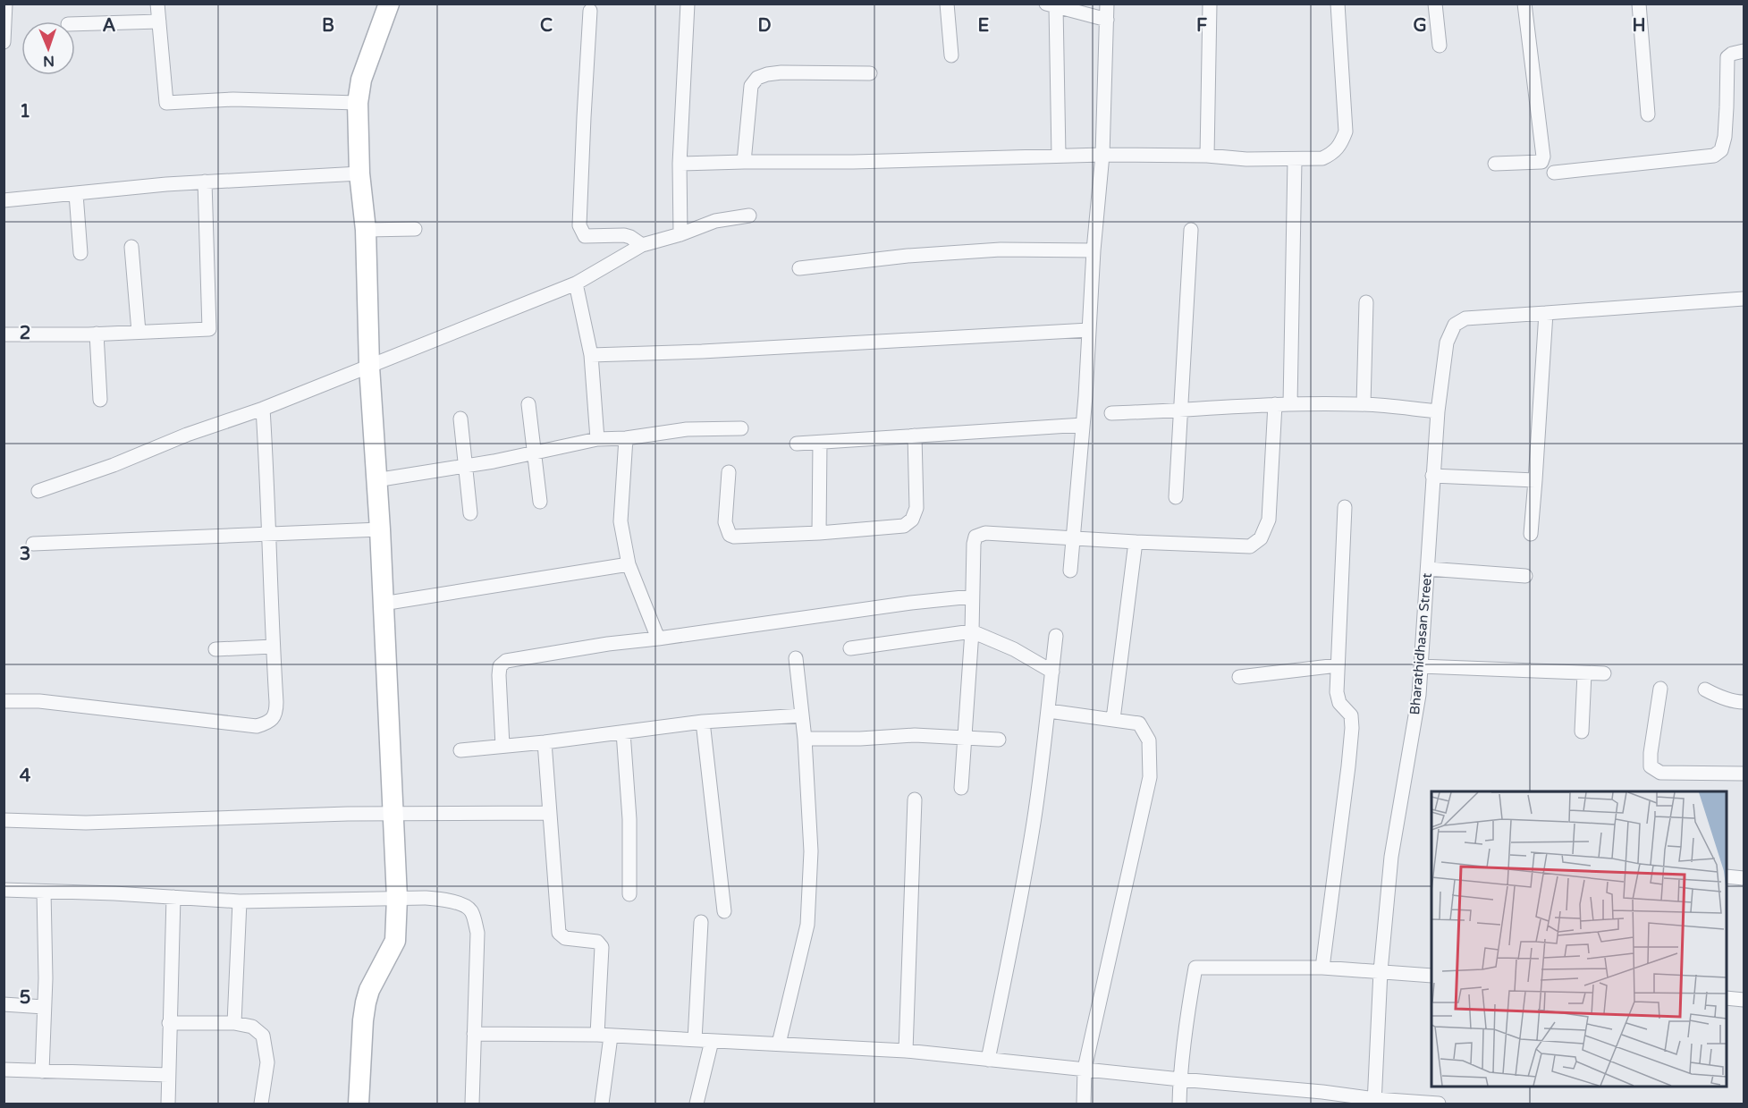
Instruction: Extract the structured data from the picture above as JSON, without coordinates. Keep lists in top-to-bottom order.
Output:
{
  "streets": {
    "street": ["Bharathidhasan Street"]
  },
  "north": "bottom",
  "grid": {
    "columns": [
      "A",
      "B",
      "C",
      "D",
      "E",
      "F",
      "G",
      "H"
    ],
    "rows": [
      "1",
      "2",
      "3",
      "4",
      "5"
    ]
  }
}
